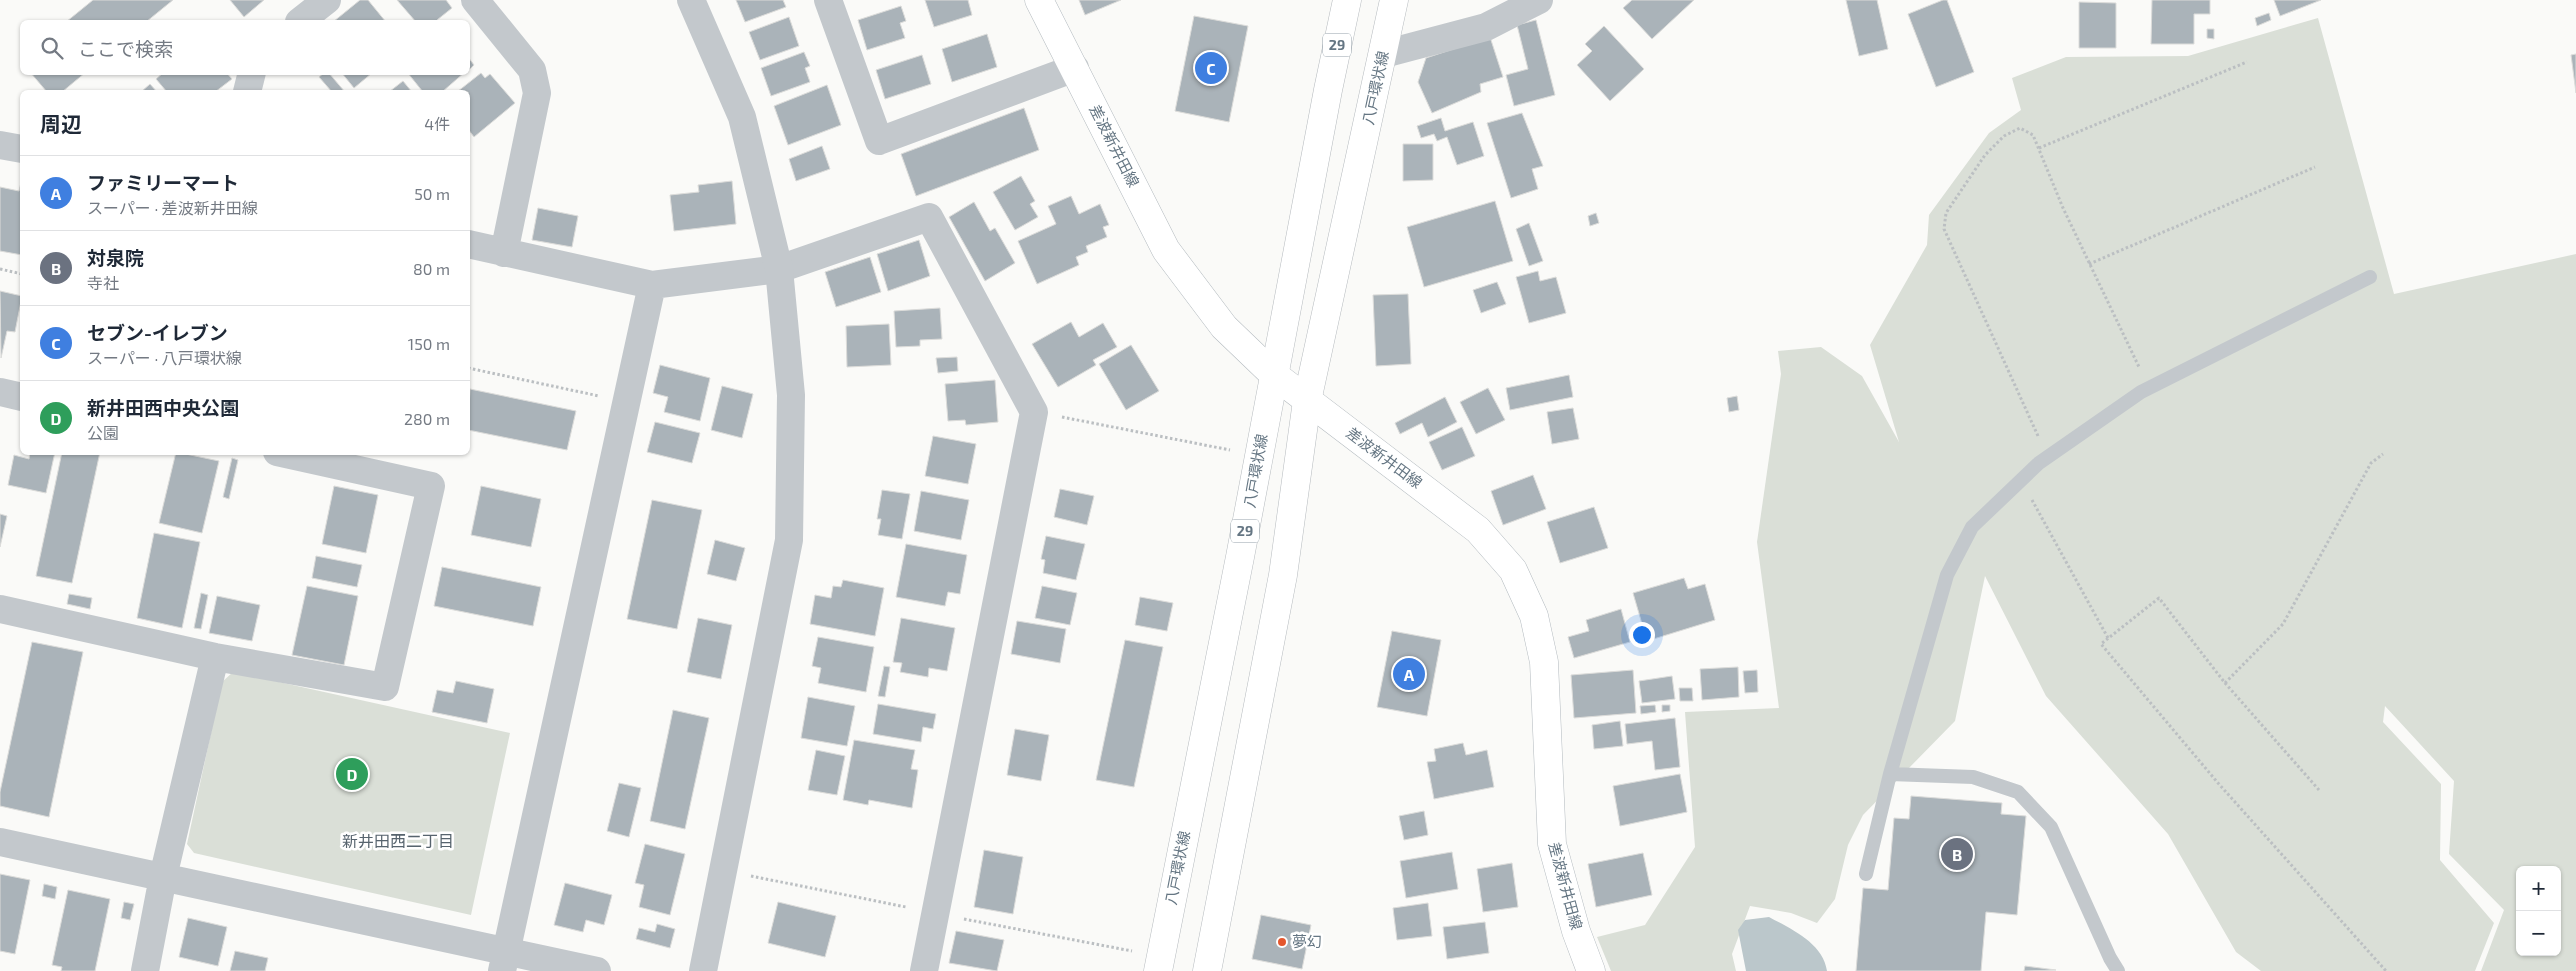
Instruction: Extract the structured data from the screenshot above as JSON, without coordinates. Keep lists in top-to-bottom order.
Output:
{
  "streets": {
    "main road": ["29", "八戸環状線", "差波新井田線"]
  },
  "crossings": [
    ["八戸環状線", "差波新井田線"]
  ],
  "districts": ["新井田西二丁目"],
  "places": ["夢幻"],
  "page": {
    "search": "ここで検索",
    "pins": [
      "C",
      "A",
      "D",
      "B"
    ],
    "heading": ["周辺", "4件"],
    "list": [
      {
        "mark": "A",
        "name": "ファミリーマート",
        "note": "スーパー · 差波新井田線",
        "value": "50 m"
      },
      {
        "mark": "B",
        "name": "対泉院",
        "note": "寺社",
        "value": "80 m"
      },
      {
        "mark": "C",
        "name": "セブン-イレブン",
        "note": "スーパー · 八戸環状線",
        "value": "150 m"
      },
      {
        "mark": "D",
        "name": "新井田西中央公園",
        "note": "公園",
        "value": "280 m"
      }
    ],
    "map_buttons": ["+", "−"]
  }
}
